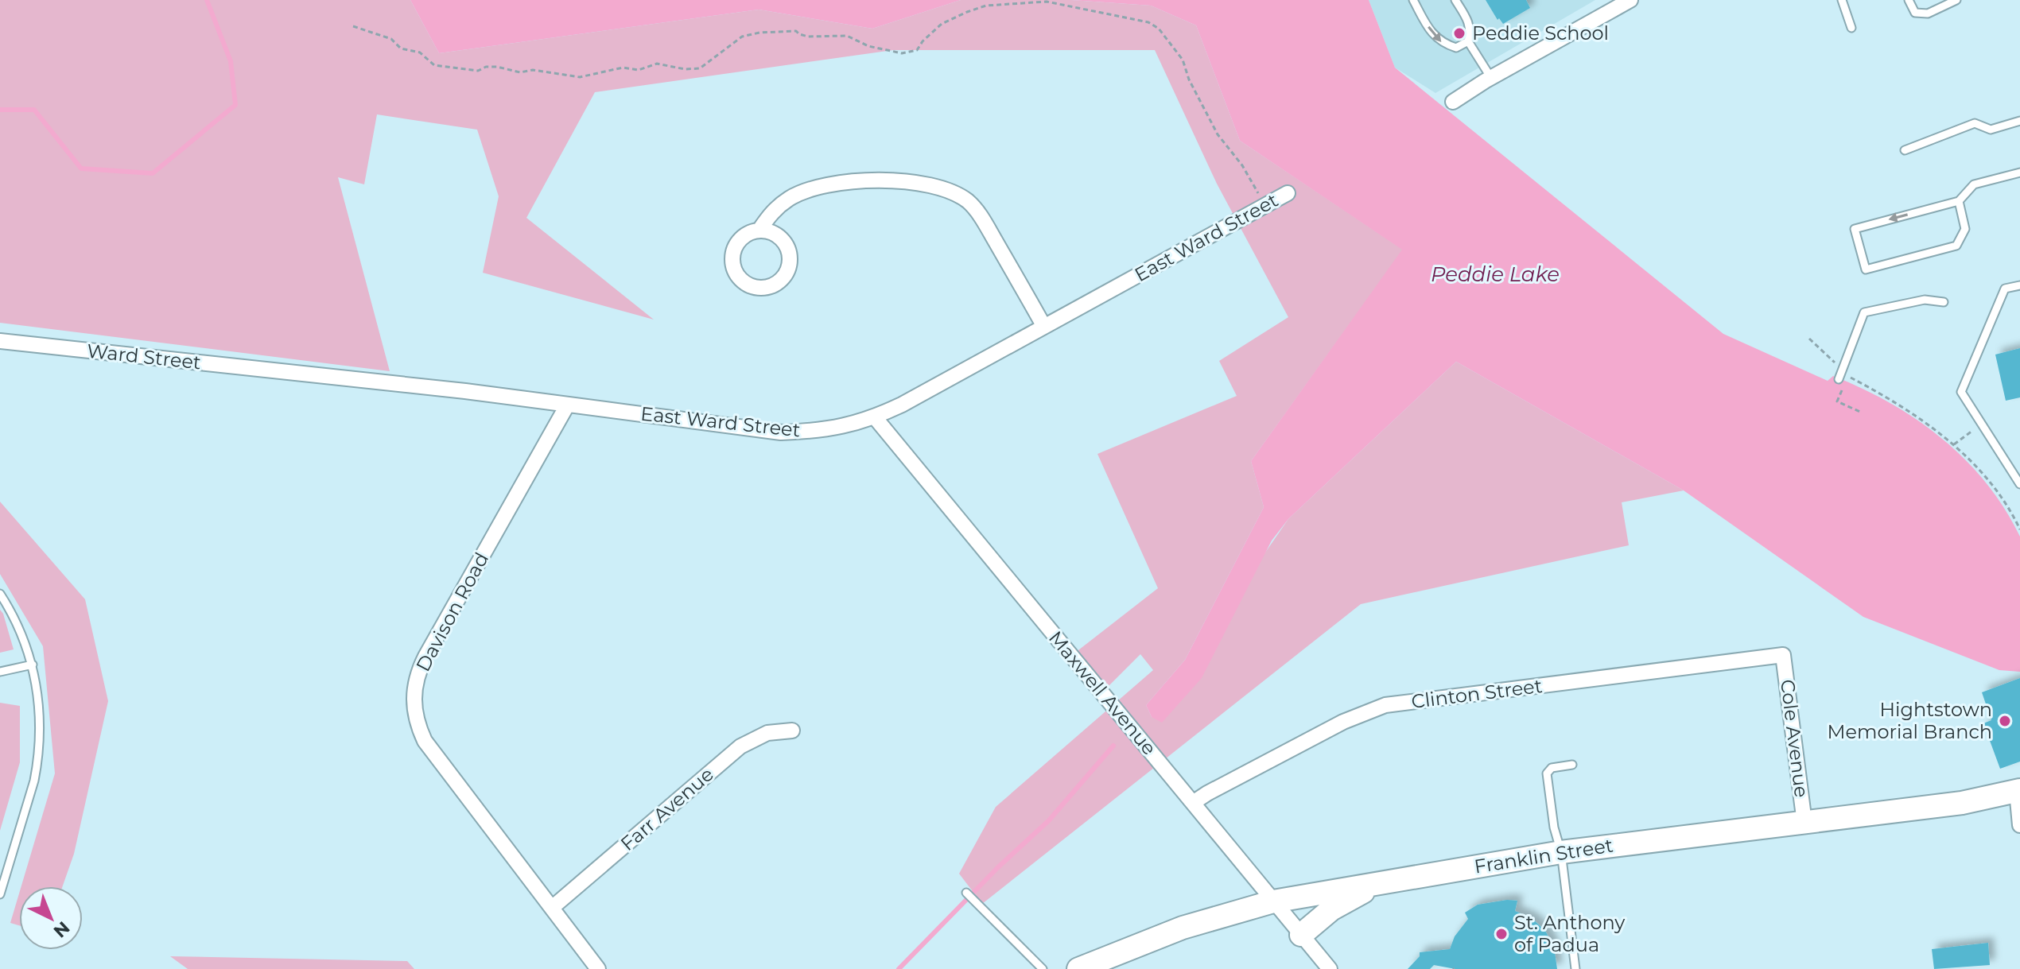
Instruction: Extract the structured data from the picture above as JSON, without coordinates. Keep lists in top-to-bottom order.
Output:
{
  "streets": {
    "main road": ["Franklin Street"],
    "street": [
      "East Ward Street",
      "Ward Street",
      "Davison Road",
      "Maxwell Avenue",
      "Clinton Street",
      "Cole Avenue",
      "Farr Avenue"
    ]
  },
  "crossings": [
    ["East Ward Street", "Ward Street"],
    ["East Ward Street", "Davison Road"],
    ["East Ward Street", "Maxwell Avenue"],
    ["Davison Road", "Farr Avenue"],
    ["Maxwell Avenue", "Clinton Street"],
    ["Maxwell Avenue", "Franklin Street"],
    ["Clinton Street", "Cole Avenue"],
    ["Cole Avenue", "Franklin Street"]
  ],
  "water": ["Peddie Lake"],
  "places": ["Peddie School", "Hightstown Memorial Branch", "St. Anthony of Padua"],
  "north": "bottom right"
}
